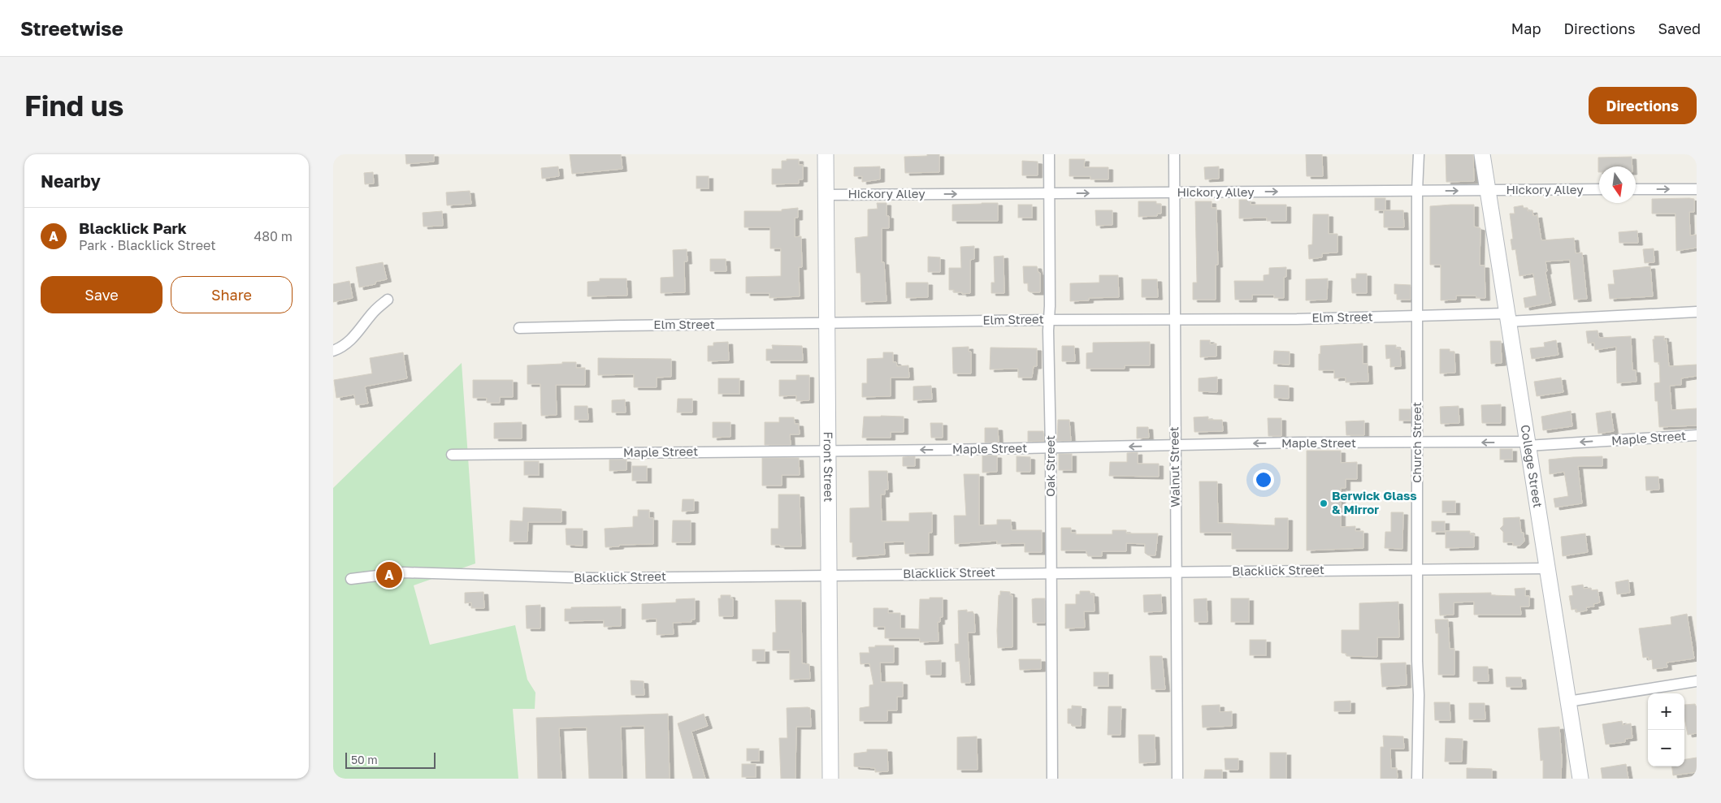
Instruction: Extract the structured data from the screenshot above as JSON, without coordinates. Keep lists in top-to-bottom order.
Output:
{
  "streets": {
    "street": [
      "Hickory Alley",
      "Elm Street",
      "Maple Street",
      "Church Street",
      "Oak Street",
      "Front Street",
      "Walnut Street",
      "College Street",
      "Blacklick Street"
    ]
  },
  "crossings": [
    ["Hickory Alley", "Church Street"],
    ["Hickory Alley", "Oak Street"],
    ["Hickory Alley", "Front Street"],
    ["Hickory Alley", "Walnut Street"],
    ["Hickory Alley", "College Street"],
    ["Elm Street", "Church Street"],
    ["Elm Street", "Oak Street"],
    ["Elm Street", "Front Street"],
    ["Elm Street", "Walnut Street"],
    ["Elm Street", "College Street"],
    ["Maple Street", "Church Street"],
    ["Maple Street", "Oak Street"],
    ["Maple Street", "Front Street"],
    ["Maple Street", "Walnut Street"],
    ["Maple Street", "College Street"],
    ["Church Street", "Blacklick Street"],
    ["Oak Street", "Blacklick Street"],
    ["Front Street", "Blacklick Street"],
    ["Walnut Street", "Blacklick Street"],
    ["College Street", "Blacklick Street"]
  ],
  "one_way": ["Hickory Alley", "Maple Street"],
  "places": ["Berwick Glass & Mirror"],
  "scale_bar": "50 m",
  "north": "bottom",
  "page": {
    "header": "Streetwise",
    "nav": ["Map", "Directions", "Saved"],
    "buttons": [
      "Directions",
      ["Save", "Share"]
    ],
    "title": "Find us",
    "heading": "Nearby",
    "list": [
      {
        "mark": "A",
        "name": "Blacklick Park",
        "note": "Park · Blacklick Street",
        "value": "480 m"
      }
    ],
    "pins": "A",
    "map_buttons": ["+", "−"],
    "scale": "50 m"
  }
}
